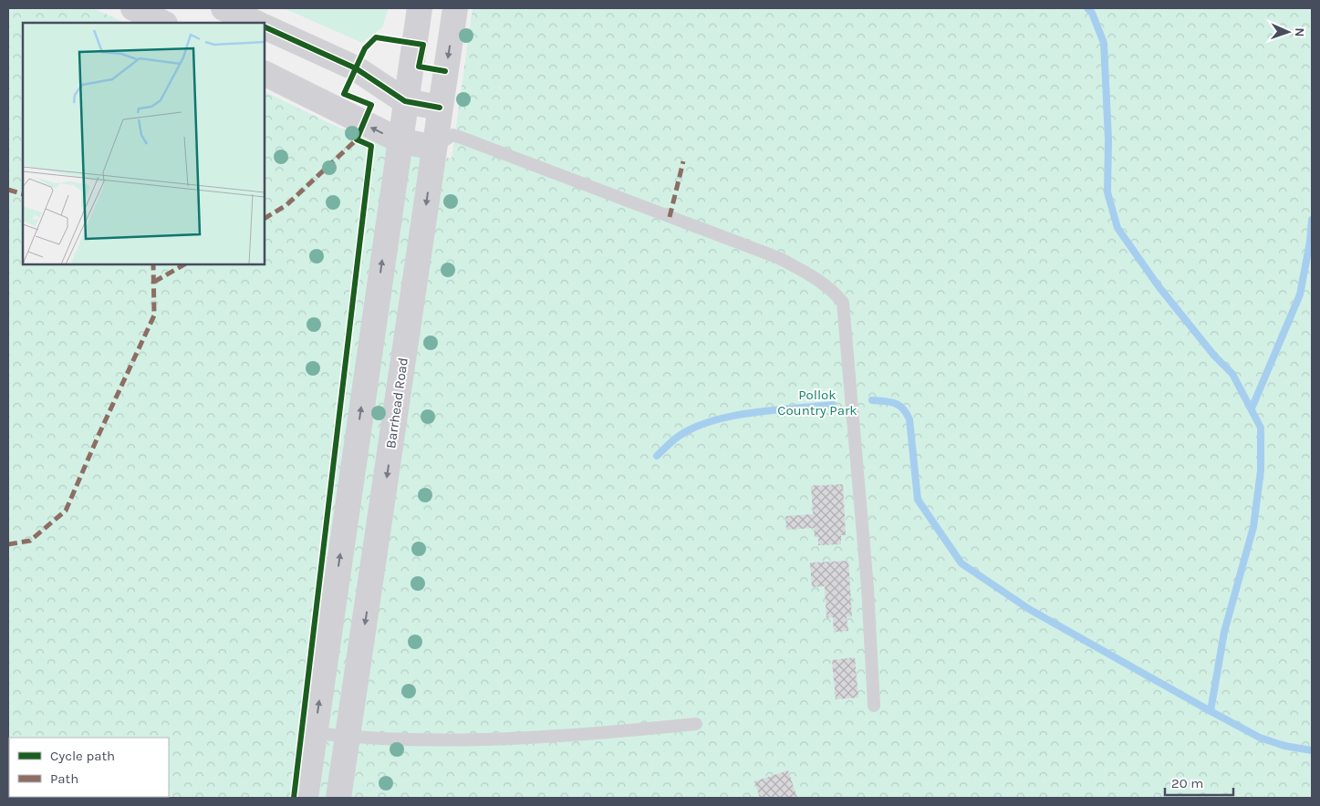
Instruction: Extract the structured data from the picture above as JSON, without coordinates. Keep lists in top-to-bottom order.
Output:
{
  "streets": {
    "main road": ["Barrhead Road"]
  },
  "parks": ["Pollok Country Park"],
  "legend": ["Cycle path", "Path"],
  "scale_bar": "20 m",
  "north": "right"
}
